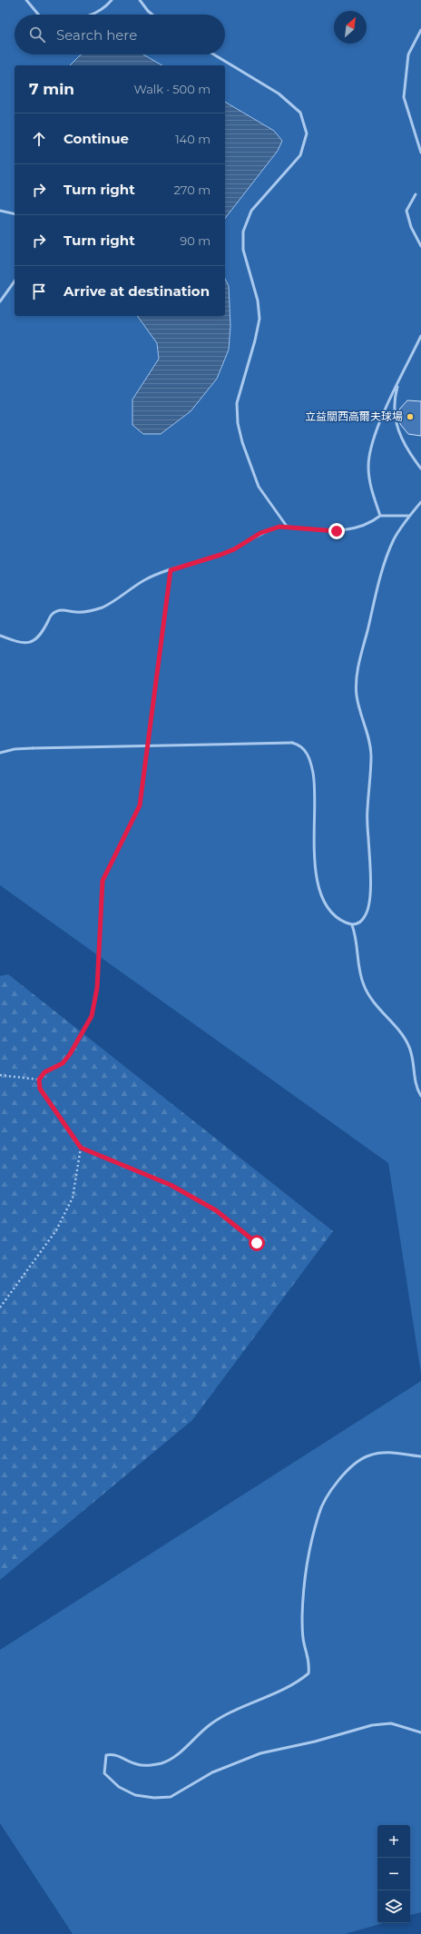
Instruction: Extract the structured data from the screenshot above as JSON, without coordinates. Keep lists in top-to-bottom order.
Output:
{
  "places": ["立益關西高爾夫球場"],
  "north": "top right",
  "page": {
    "search": "Search here",
    "heading": ["7 min", "Walk · 500 m"],
    "list": [
      ["Continue", "140 m"],
      ["Turn right", "270 m"],
      ["Turn right", "90 m"],
      "Arrive at destination"
    ],
    "map_buttons": ["+", "−"]
  }
}
